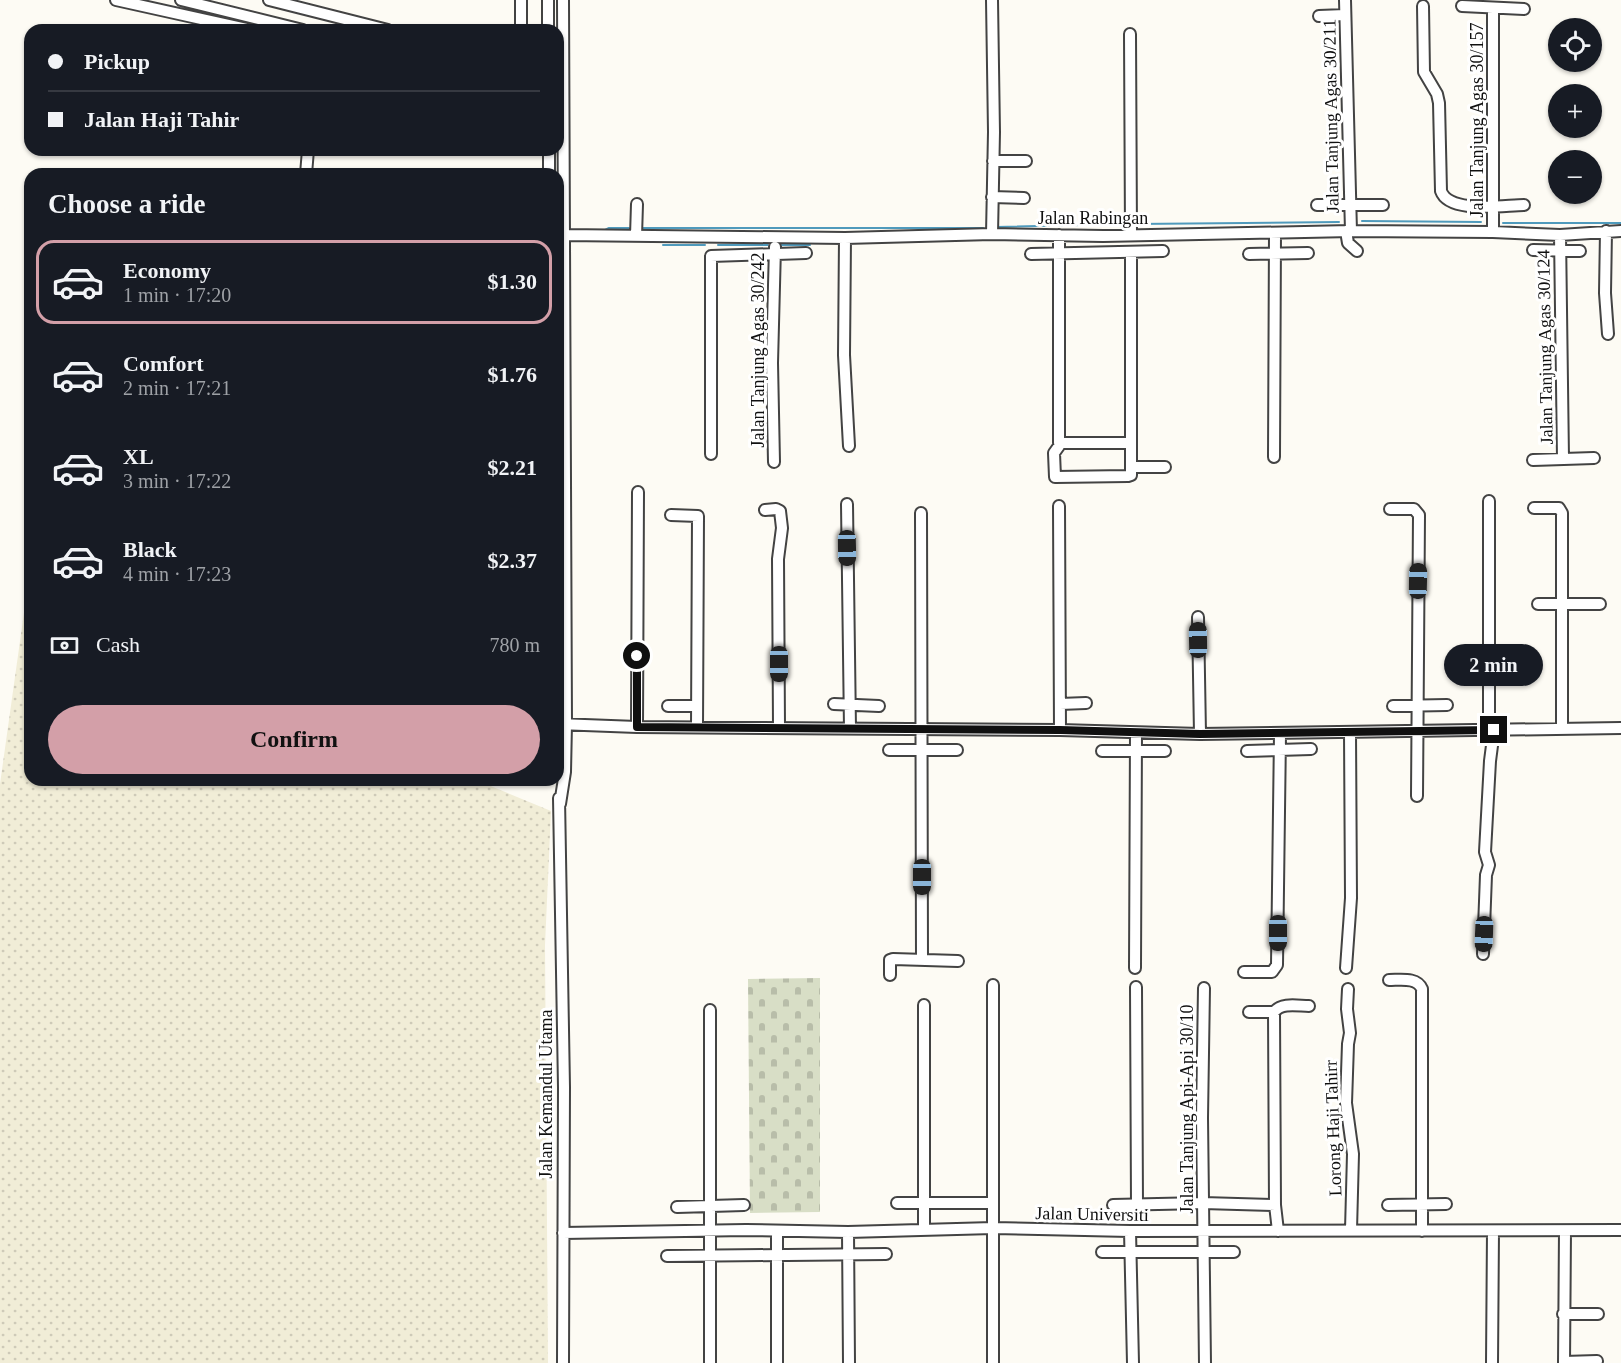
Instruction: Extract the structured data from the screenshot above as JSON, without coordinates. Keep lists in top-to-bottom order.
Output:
{
  "streets": {
    "street": [
      "Jalan Tanjung Agas 30/211",
      "Jalan Tanjung Agas 30/157",
      "Jalan Rabingan",
      "Jalan Tanjung Agas 30/124",
      "Jalan Tanjung Agas 30/242",
      "Jalan Kemandul Utama",
      "Jalan Tanjung Api-Api 30/10",
      "Lorong Haji Tahirr",
      "Jalan Universiti"
    ]
  },
  "crossings": [
    ["Jalan Tanjung Agas 30/211", "Jalan Rabingan"],
    ["Jalan Tanjung Agas 30/157", "Jalan Rabingan"],
    ["Jalan Rabingan", "Jalan Tanjung Agas 30/124"],
    ["Jalan Rabingan", "Jalan Tanjung Agas 30/242"],
    ["Jalan Kemandul Utama", "Jalan Universiti"],
    ["Jalan Tanjung Api-Api 30/10", "Jalan Universiti"],
    ["Lorong Haji Tahirr", "Jalan Universiti"]
  ],
  "page": {
    "map_buttons": ["+", "−"],
    "banner": ["Pickup", "Jalan Haji Tahir"],
    "heading": "Choose a ride",
    "list": [
      {
        "name": "Economy",
        "note": "1 min · 17:20",
        "value": "$1.30"
      },
      {
        "name": "Comfort",
        "note": "2 min · 17:21",
        "value": "$1.76"
      },
      {
        "name": "XL",
        "note": "3 min · 17:22",
        "value": "$2.21"
      },
      {
        "name": "Black",
        "note": "4 min · 17:23",
        "value": "$2.37"
      }
    ],
    "pay": ["Cash", "780 m"],
    "bubble": "2 min",
    "buttons": "Confirm"
  }
}
